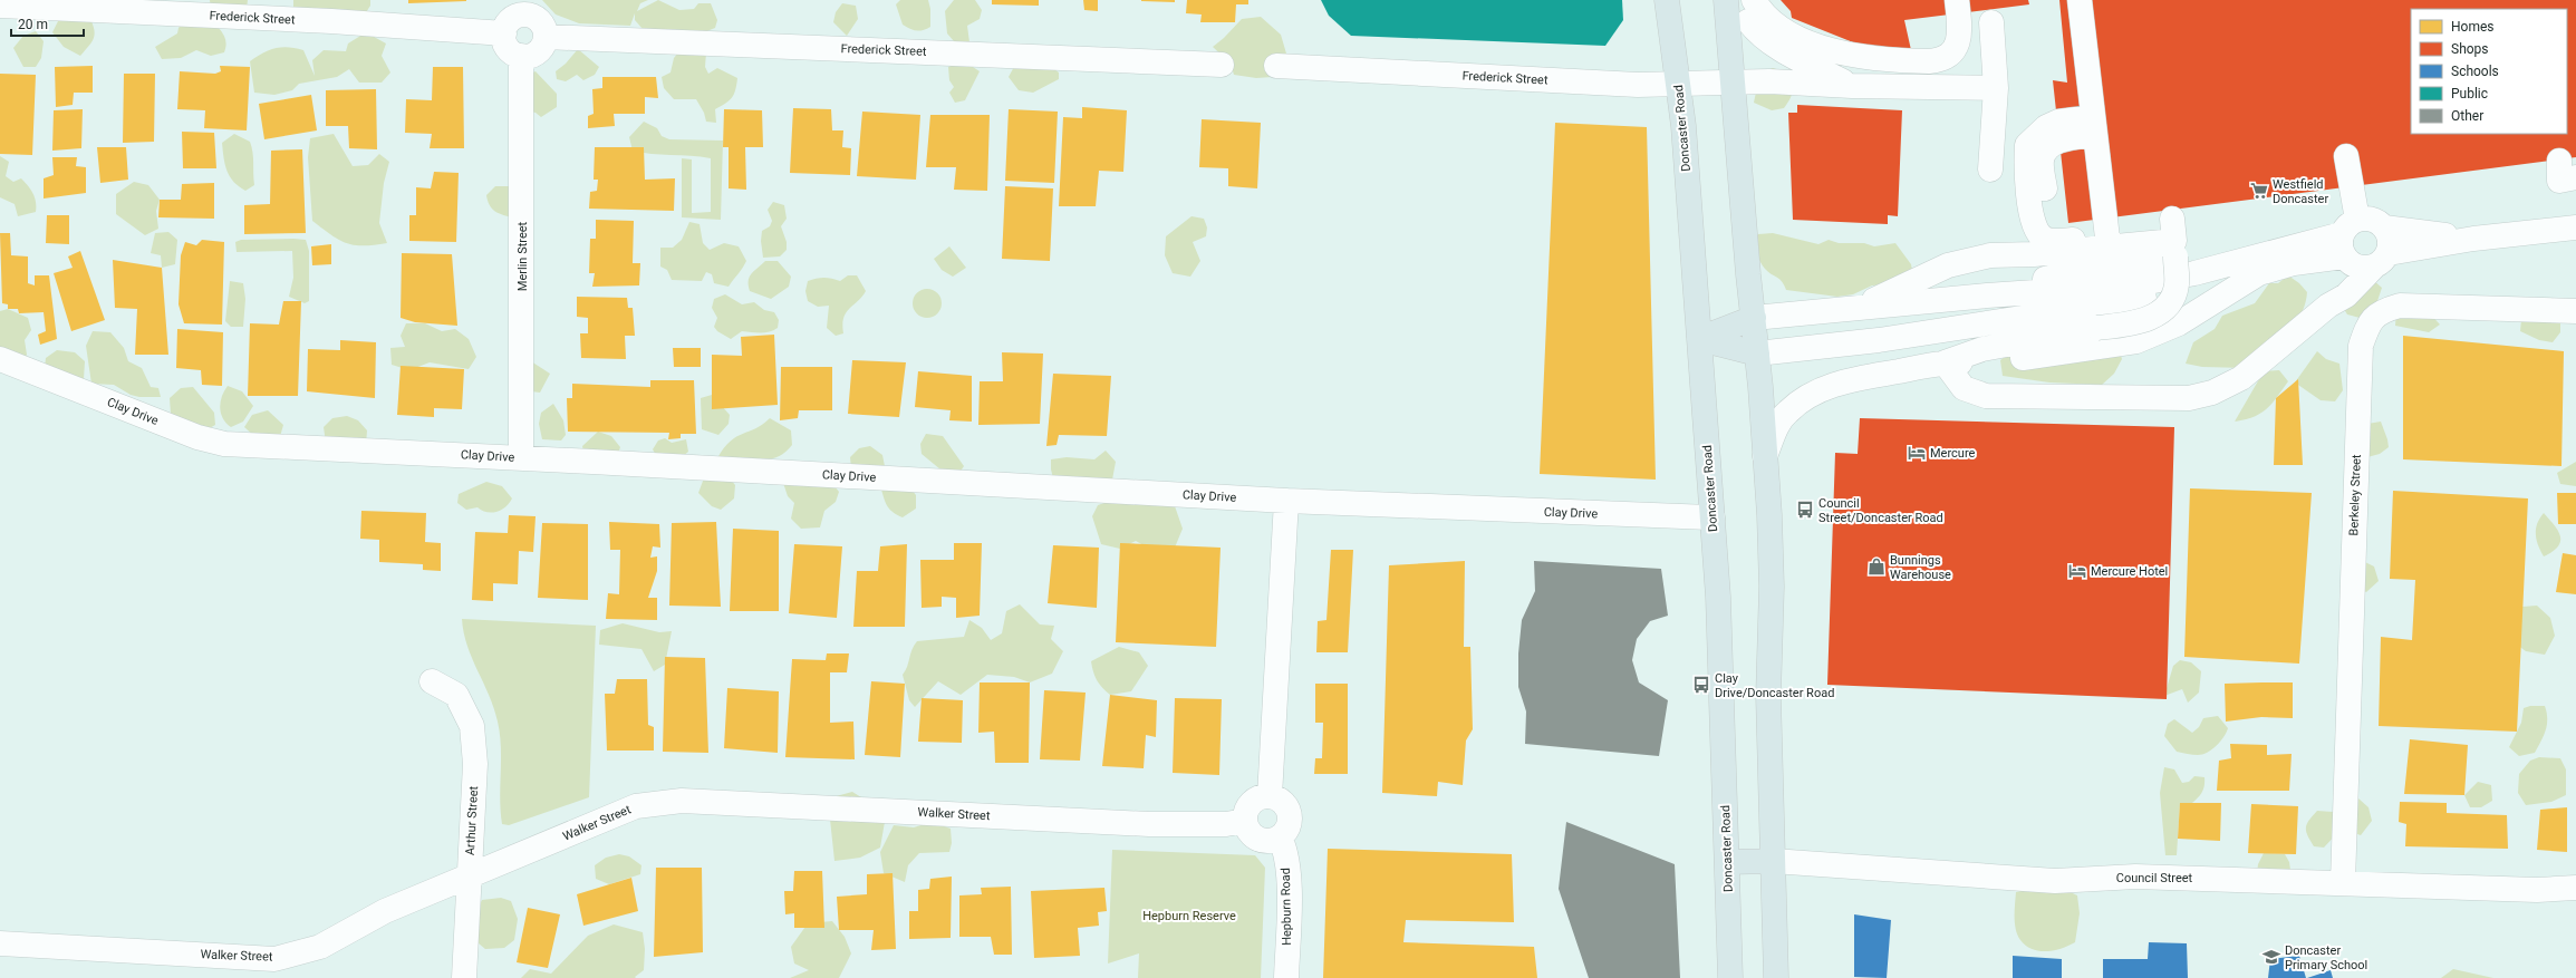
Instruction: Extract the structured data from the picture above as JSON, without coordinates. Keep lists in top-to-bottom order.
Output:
{
  "streets": {
    "main road": ["Doncaster Road"],
    "street": [
      "Frederick Street",
      "Merlin Street",
      "Clay Drive",
      "Berkeley Street",
      "Walker Street",
      "Arthur Street",
      "Council Street",
      "Hepburn Road"
    ]
  },
  "crossings": [
    ["Frederick Street", "Doncaster Road"],
    ["Frederick Street", "Merlin Street"],
    ["Doncaster Road", "Clay Drive"],
    ["Merlin Street", "Clay Drive"],
    ["Berkeley Street", "Council Street"],
    ["Walker Street", "Arthur Street"],
    ["Walker Street", "Hepburn Road"]
  ],
  "parks": ["Hepburn Reserve"],
  "places": {
    "supermarket": ["Westfield Doncaster"],
    "hotel": ["Mercure", "Mercure Hotel"],
    "bus stop": ["Council Street/Doncaster Road", "Clay Drive/Doncaster Road"],
    "shop": ["Bunnings Warehouse"],
    "school or university": ["Doncaster Primary School"]
  },
  "legend": [
    "Homes",
    "Shops",
    "Schools",
    "Public",
    "Other"
  ],
  "scale_bar": "20 m"
}
